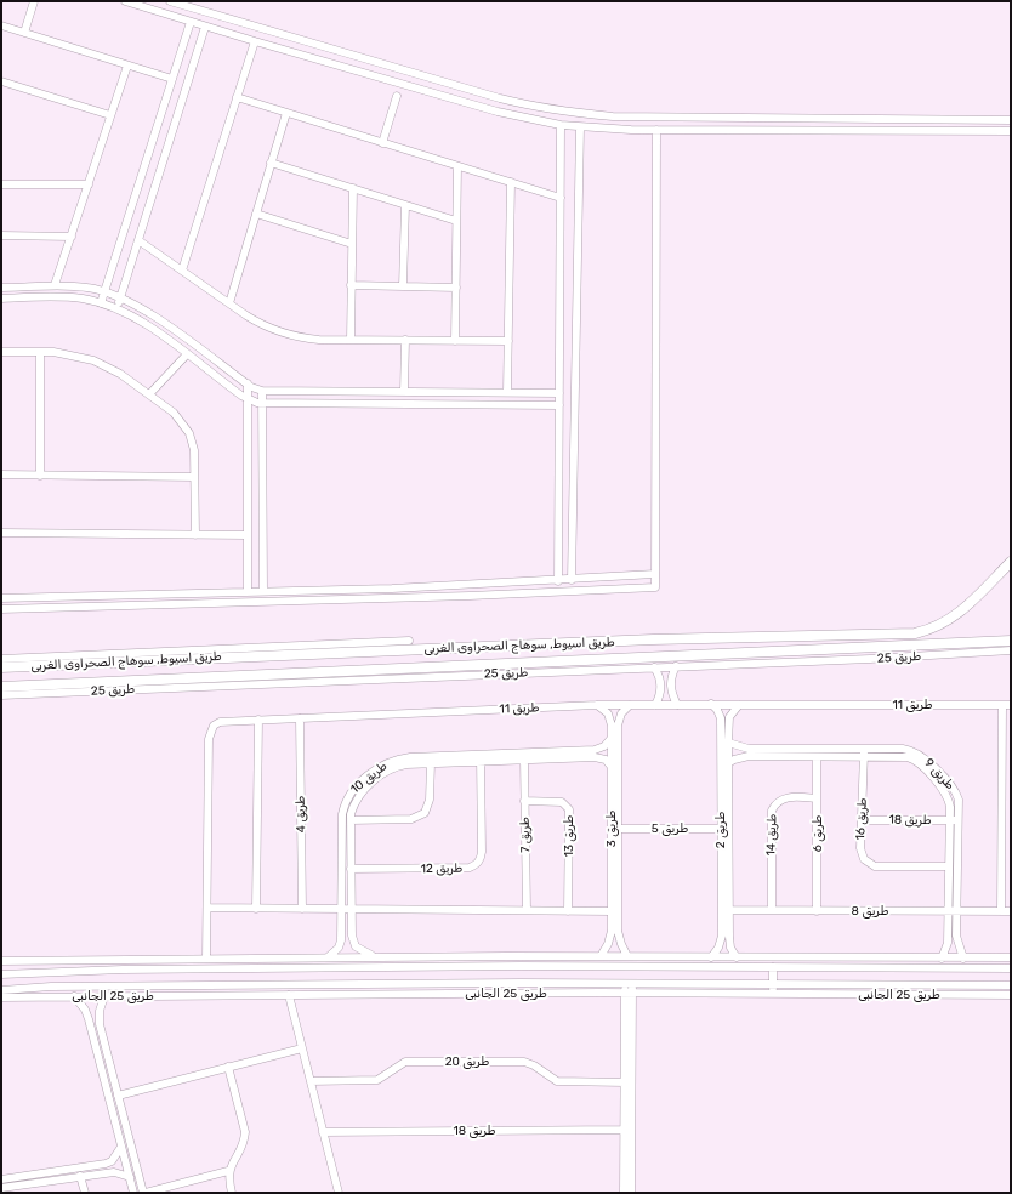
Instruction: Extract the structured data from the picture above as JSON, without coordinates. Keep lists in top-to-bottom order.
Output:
{
  "streets": {
    "main road": ["طريق اسيوط, سوهاج الصحراوى الغربى"],
    "street": [
      "طريق 25",
      "طريق 11",
      "طريق 9",
      "طريق 10",
      "طريق 4",
      "طريق 16",
      "طريق 18",
      "طريق 3",
      "طريق 5",
      "طريق 2",
      "طريق 6",
      "طريق 7",
      "طريق 14",
      "طريق 13",
      "طريق 12",
      "طريق 8",
      "طريق 25 الجانبى",
      "طريق 20"
    ]
  },
  "crossings": [
    ["طريق 11", "طريق 4"],
    ["طريق 11", "طريق 3"],
    ["طريق 11", "طريق 2"],
    ["طريق 9", "طريق 16"],
    ["طريق 9", "طريق 18"],
    ["طريق 9", "طريق 2"],
    ["طريق 9", "طريق 6"],
    ["طريق 9", "طريق 8"],
    ["طريق 10", "طريق 3"],
    ["طريق 10", "طريق 7"],
    ["طريق 10", "طريق 12"],
    ["طريق 16", "طريق 18"],
    ["طريق 3", "طريق 5"],
    ["طريق 5", "طريق 2"],
    ["طريق 2", "طريق 8"],
    ["طريق 6", "طريق 14"],
    ["طريق 6", "طريق 8"],
    ["طريق 7", "طريق 13"],
    ["طريق 14", "طريق 8"]
  ]
}
